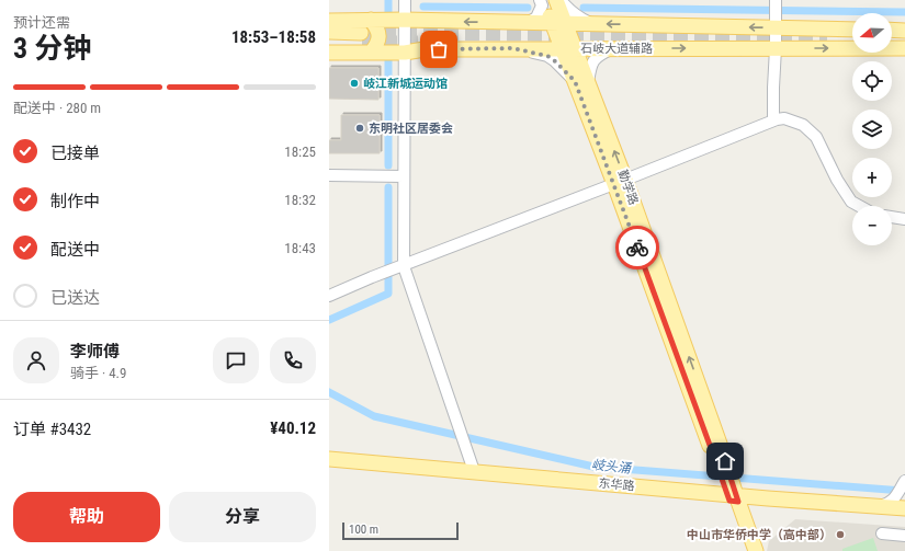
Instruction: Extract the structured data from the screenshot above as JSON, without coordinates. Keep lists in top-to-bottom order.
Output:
{
  "streets": {
    "main road": ["石岐大道辅路", "勤学路", "东华路"]
  },
  "crossings": [
    ["石岐大道辅路", "勤学路"],
    ["勤学路", "东华路"]
  ],
  "water": ["岐头涌"],
  "places": ["岐江新城运动馆", "东明社区居委会", "中山市华侨中学（高中部）"],
  "scale_bar": "100 m",
  "north": "left",
  "page": {
    "heading": ["3 分钟", "预计还需", "18:53–18:58"],
    "panel": [
      "李师傅",
      "骑手 · 4.9",
      "订单 #3432",
      "¥40.12"
    ],
    "map_buttons": ["+", "−"],
    "bar": "配送中 · 280 m",
    "list": [
      ["已接单", "18:25"],
      ["制作中", "18:32"],
      ["配送中", "18:43"],
      "已送达"
    ],
    "buttons": ["帮助", "分享"],
    "scale": "100 m"
  }
}
